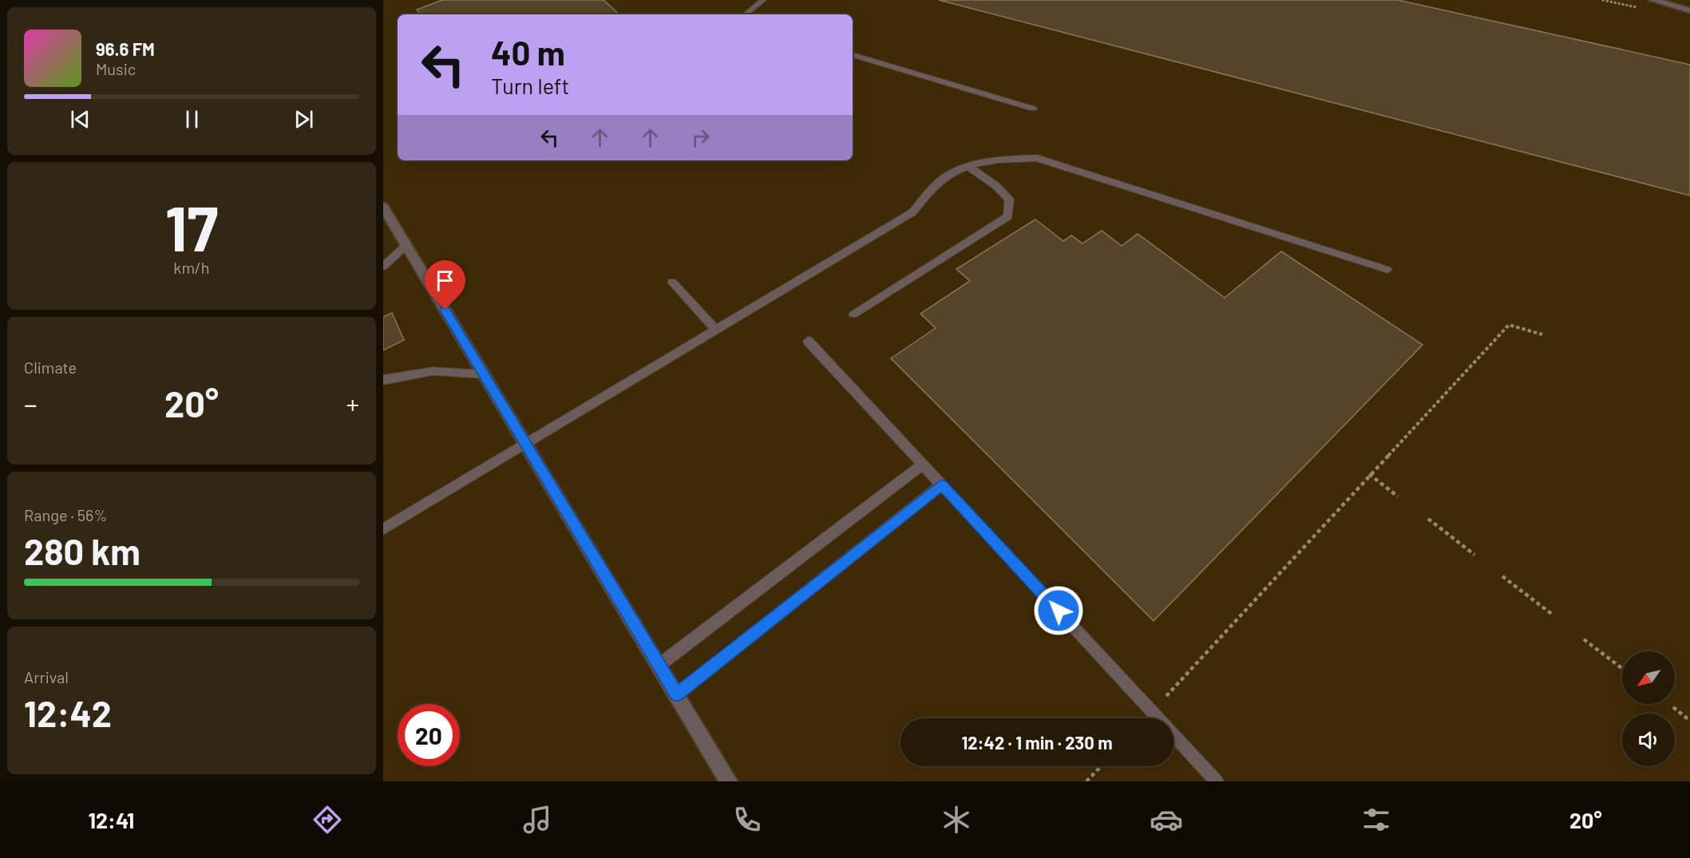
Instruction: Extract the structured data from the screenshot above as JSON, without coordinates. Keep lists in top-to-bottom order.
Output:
{
  "north": "bottom left",
  "page": {
    "turn": ["40 m", "Turn left"],
    "song": ["96.6 FM", "Music"],
    "tile": [
      ["17", "km/h"],
      "Climate",
      ["Range · 56%", "280 km"],
      ["Arrival", "12:42"]
    ],
    "heat": ["−", "20°", "+"],
    "limit": "20",
    "trip": "12:42 · 1 min · 230 m",
    "tabs": ["12:41", "20°"]
  }
}
